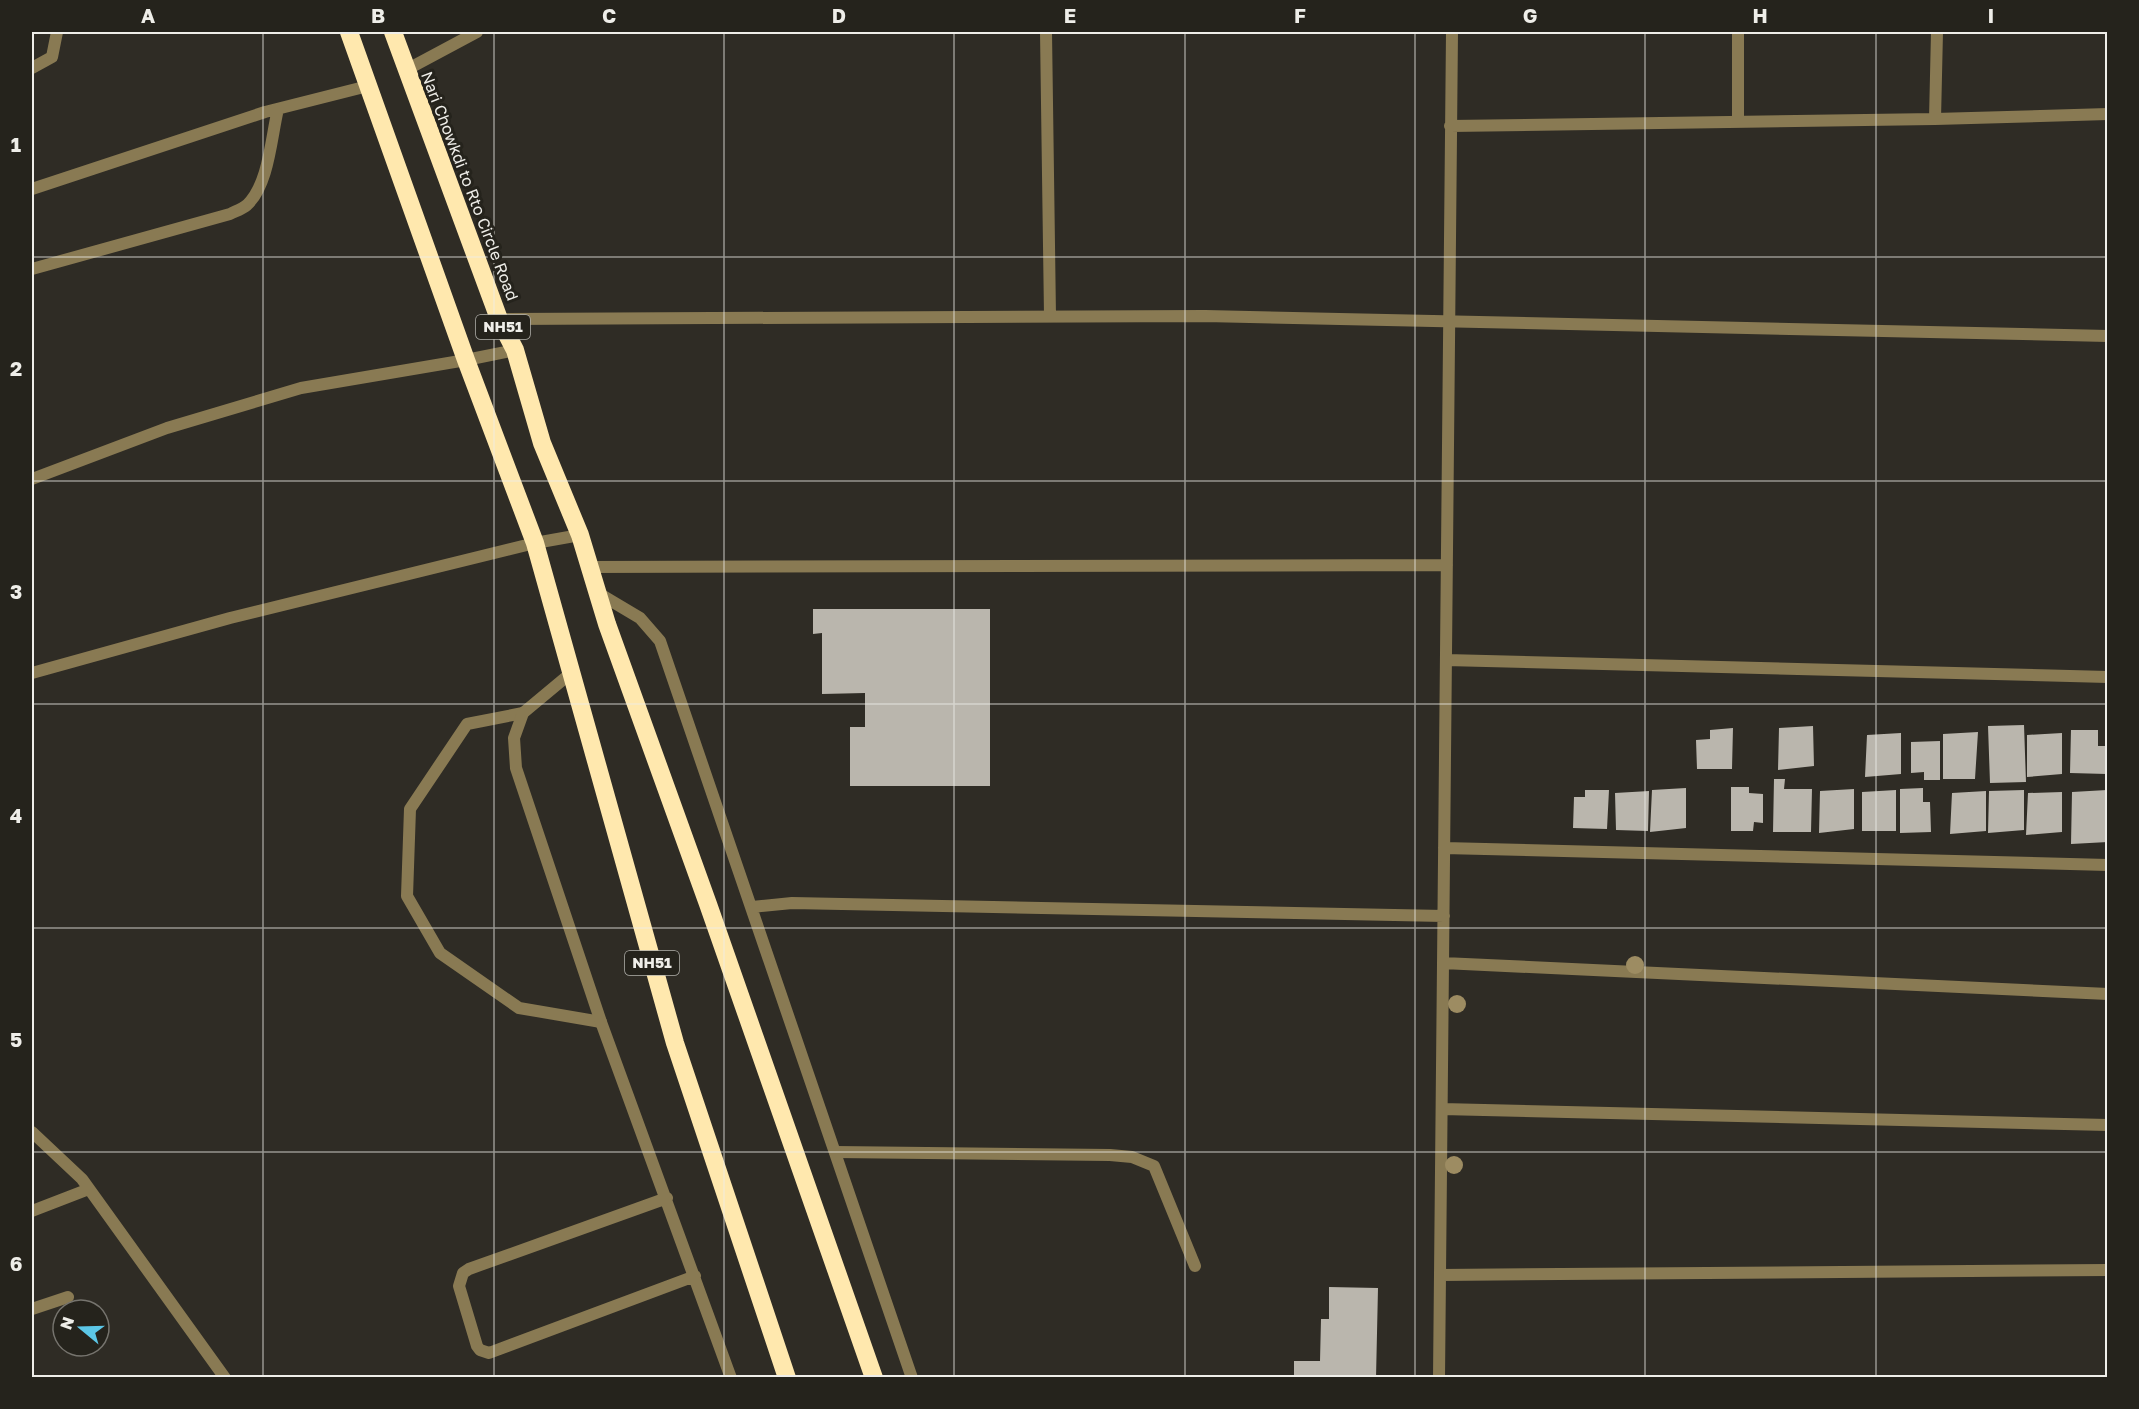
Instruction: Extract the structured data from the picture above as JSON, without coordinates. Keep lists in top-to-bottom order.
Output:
{
  "streets": {
    "highway": ["Nari Chowkdi to Rto Circle Road", "NH51"]
  },
  "north": "left",
  "grid": {
    "columns": [
      "A",
      "B",
      "C",
      "D",
      "E",
      "F",
      "G",
      "H",
      "I"
    ],
    "rows": [
      "1",
      "2",
      "3",
      "4",
      "5",
      "6"
    ]
  }
}
